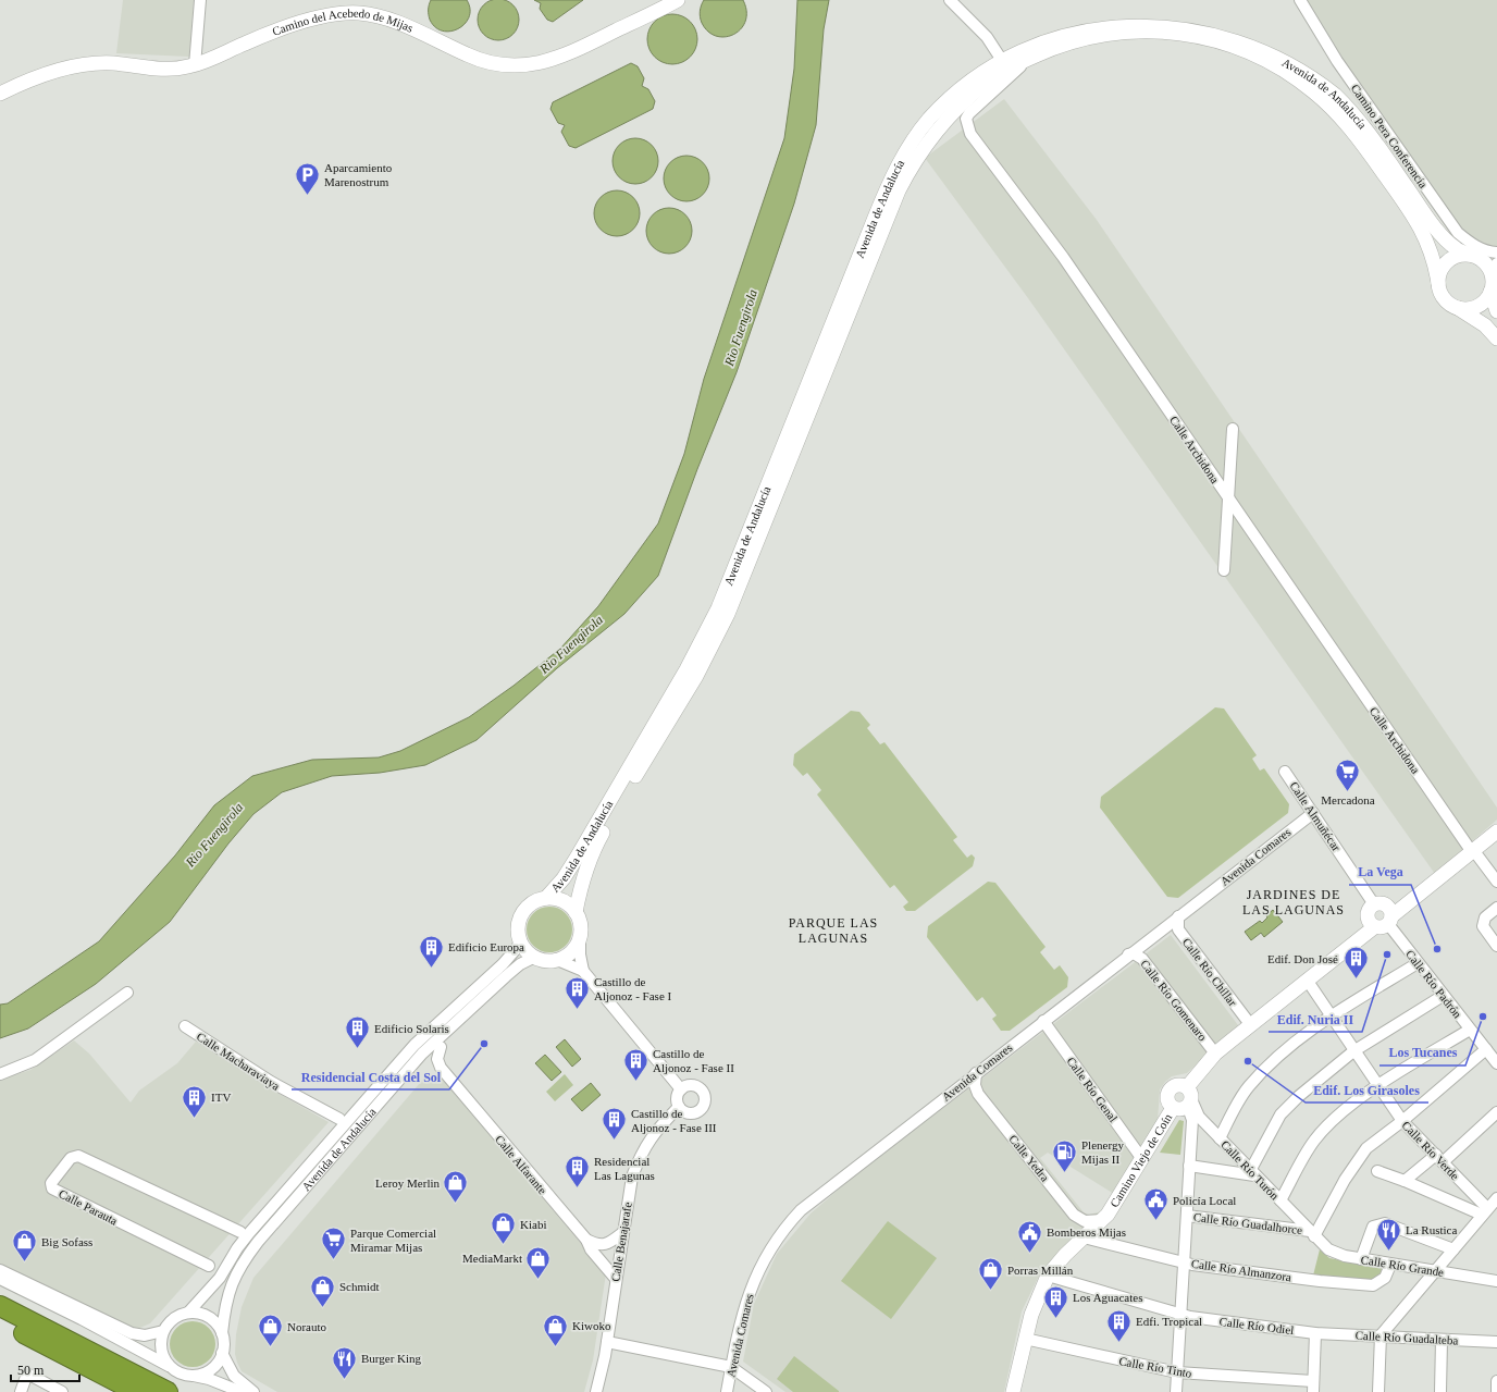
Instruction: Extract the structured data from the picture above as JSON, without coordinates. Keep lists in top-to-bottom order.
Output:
{
  "streets": {
    "street": [
      "Camino del Acebedo de Mijas",
      "Avenida de Andalucía",
      "Camino Pera Conferencia",
      "Calle Archidona",
      "Calle Almuñécar",
      "Avenida Comares",
      "Calle Río Chillar",
      "Calle Río Padrón",
      "Calle Río Gomenaro",
      "Calle Macharaviaya",
      "Calle Río Genal",
      "Calle Río Verde",
      "Calle Yedra",
      "Camino Viejo de Coín",
      "Calle Alfarante",
      "Calle Río Turón",
      "Calle Parauta",
      "Calle Río Guadalhorce",
      "Calle Benajarafe",
      "Calle Río Grande",
      "Calle Río Almanzora",
      "Calle Río Odiel",
      "Calle Río Guadalteba",
      "Calle Río Tinto"
    ]
  },
  "crossings": [
    ["Avenida de Andalucía", "Calle Archidona"],
    ["Calle Archidona", "Camino Viejo de Coín"],
    ["Calle Almuñécar", "Avenida Comares"],
    ["Calle Almuñécar", "Calle Río Padrón"],
    ["Calle Almuñécar", "Camino Viejo de Coín"],
    ["Avenida Comares", "Calle Río Chillar"],
    ["Avenida Comares", "Calle Río Gomenaro"],
    ["Avenida Comares", "Calle Río Genal"],
    ["Avenida Comares", "Calle Yedra"],
    ["Calle Río Chillar", "Camino Viejo de Coín"],
    ["Calle Río Padrón", "Camino Viejo de Coín"],
    ["Calle Río Gomenaro", "Camino Viejo de Coín"],
    ["Calle Río Genal", "Camino Viejo de Coín"],
    ["Calle Río Verde", "Camino Viejo de Coín"],
    ["Calle Yedra", "Camino Viejo de Coín"],
    ["Camino Viejo de Coín", "Calle Río Turón"],
    ["Camino Viejo de Coín", "Calle Río Almanzora"],
    ["Camino Viejo de Coín", "Calle Río Odiel"],
    ["Camino Viejo de Coín", "Calle Río Tinto"],
    ["Calle Alfarante", "Calle Benajarafe"],
    ["Calle Río Turón", "Calle Río Guadalhorce"],
    ["Calle Río Turón", "Calle Río Grande"],
    ["Calle Río Guadalhorce", "Calle Río Grande"],
    ["Calle Río Grande", "Calle Río Almanzora"],
    ["Calle Río Odiel", "Calle Río Guadalteba"]
  ],
  "districts": ["JARDINES DE LAS LAGUNAS", "PARQUE LAS LAGUNAS"],
  "water": ["Rio Fuengirola"],
  "places": {
    "parking": ["Aparcamiento Marenostrum"],
    "supermarket": ["Mercadona", "Parque Comercial Miramar Mijas"],
    "other": [
      "La Vega",
      "Edif. Nuria II",
      "Los Tucanes",
      "Residencial Costa del Sol",
      "Edif. Los Girasoles"
    ],
    "building": [
      "Edificio Europa",
      "Edif. Don José",
      "Castillo de Aljonoz - Fase I",
      "Edificio Solaris",
      "Castillo de Aljonoz - Fase II",
      "ITV",
      "Castillo de Aljonoz - Fase III",
      "Residencial Las Lagunas",
      "Los Aguacates",
      "Edfi. Tropical"
    ],
    "fuel station": ["Plenergy Mijas II"],
    "shop": [
      "Leroy Merlin",
      "Kiabi",
      "Big Sofass",
      "MediaMarkt",
      "Porras Millán",
      "Schmidt",
      "Kiwoko",
      "Norauto"
    ],
    "public building": ["Policía Local", "Bomberos Mijas"],
    "restaurant": ["La Rustica", "Burger King"]
  },
  "scale_bar": "50 m"
}
